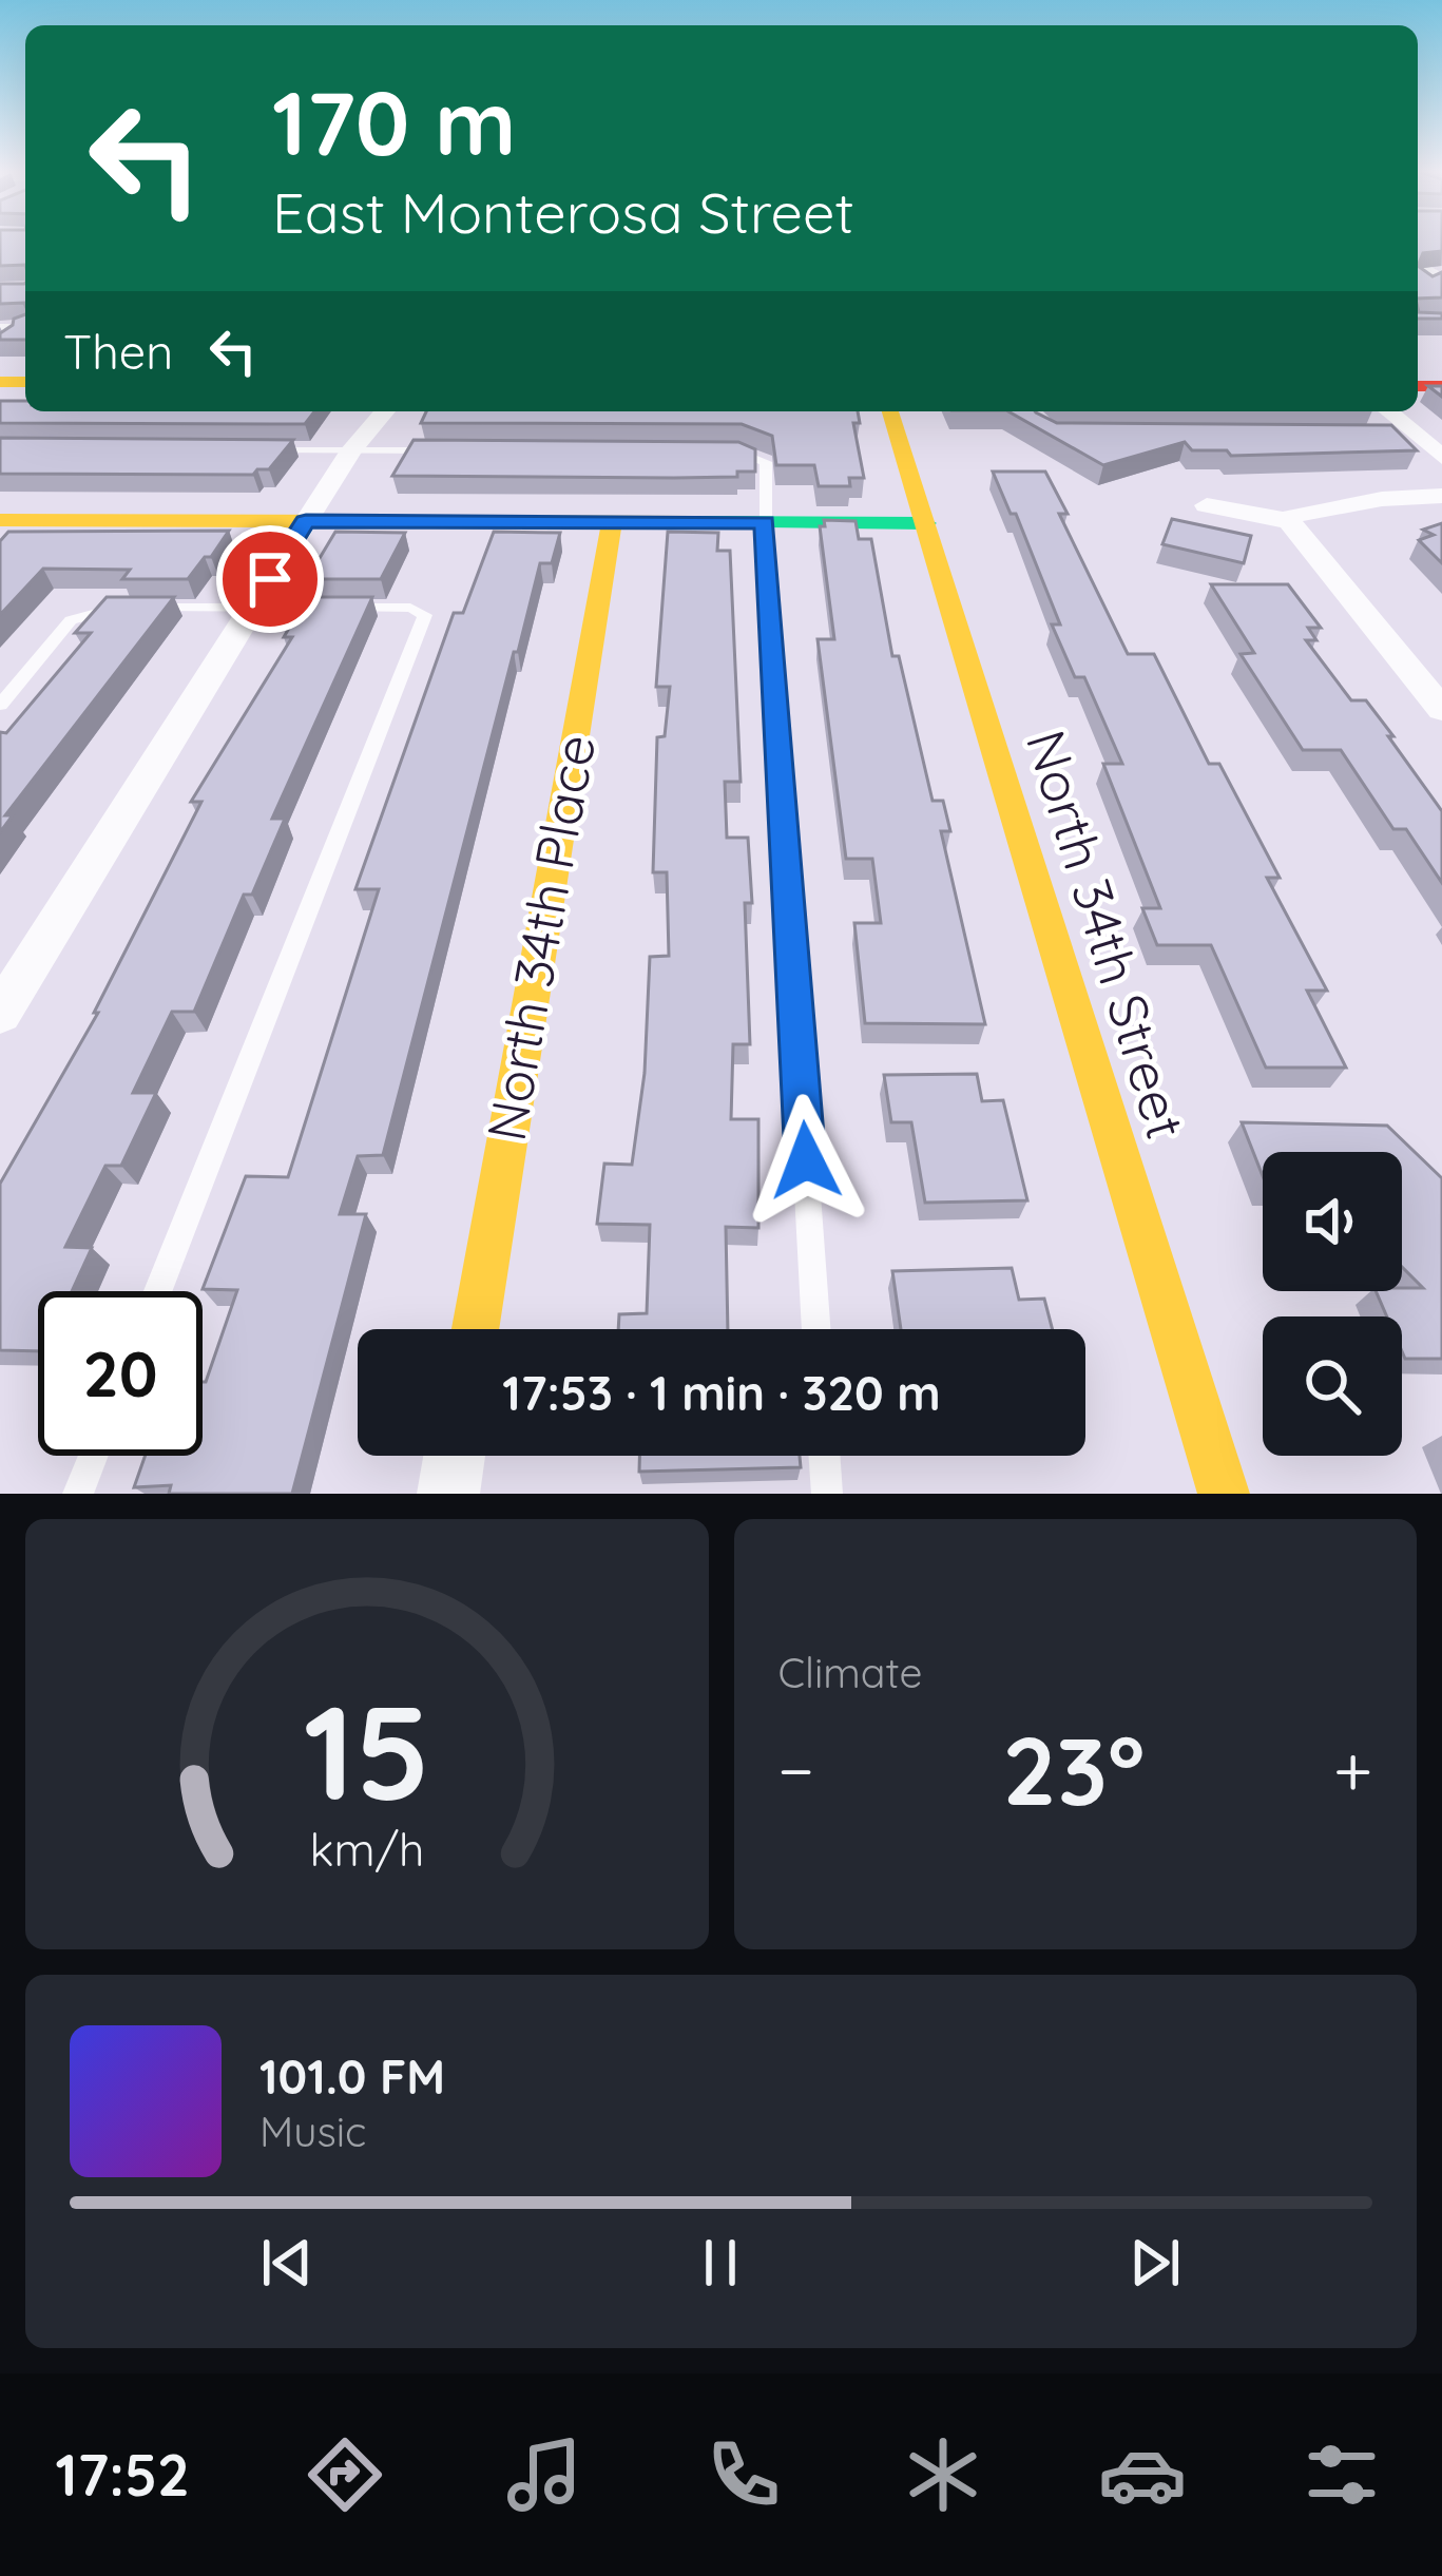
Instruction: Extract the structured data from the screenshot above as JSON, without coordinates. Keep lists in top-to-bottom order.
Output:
{
  "streets": {
    "street": ["North 34th Street", "North 34th Place"]
  },
  "page": {
    "turn": ["170 m", "East Monterosa Street"],
    "then": "Then",
    "limit": "20",
    "trip": "17:53 · 1 min · 320 m",
    "tile": "Climate",
    "heat": ["−", "23°", "+"],
    "song": ["101.0 FM", "Music"],
    "tabs": "17:52",
    "gauge": ["15", "km/h"]
  }
}
